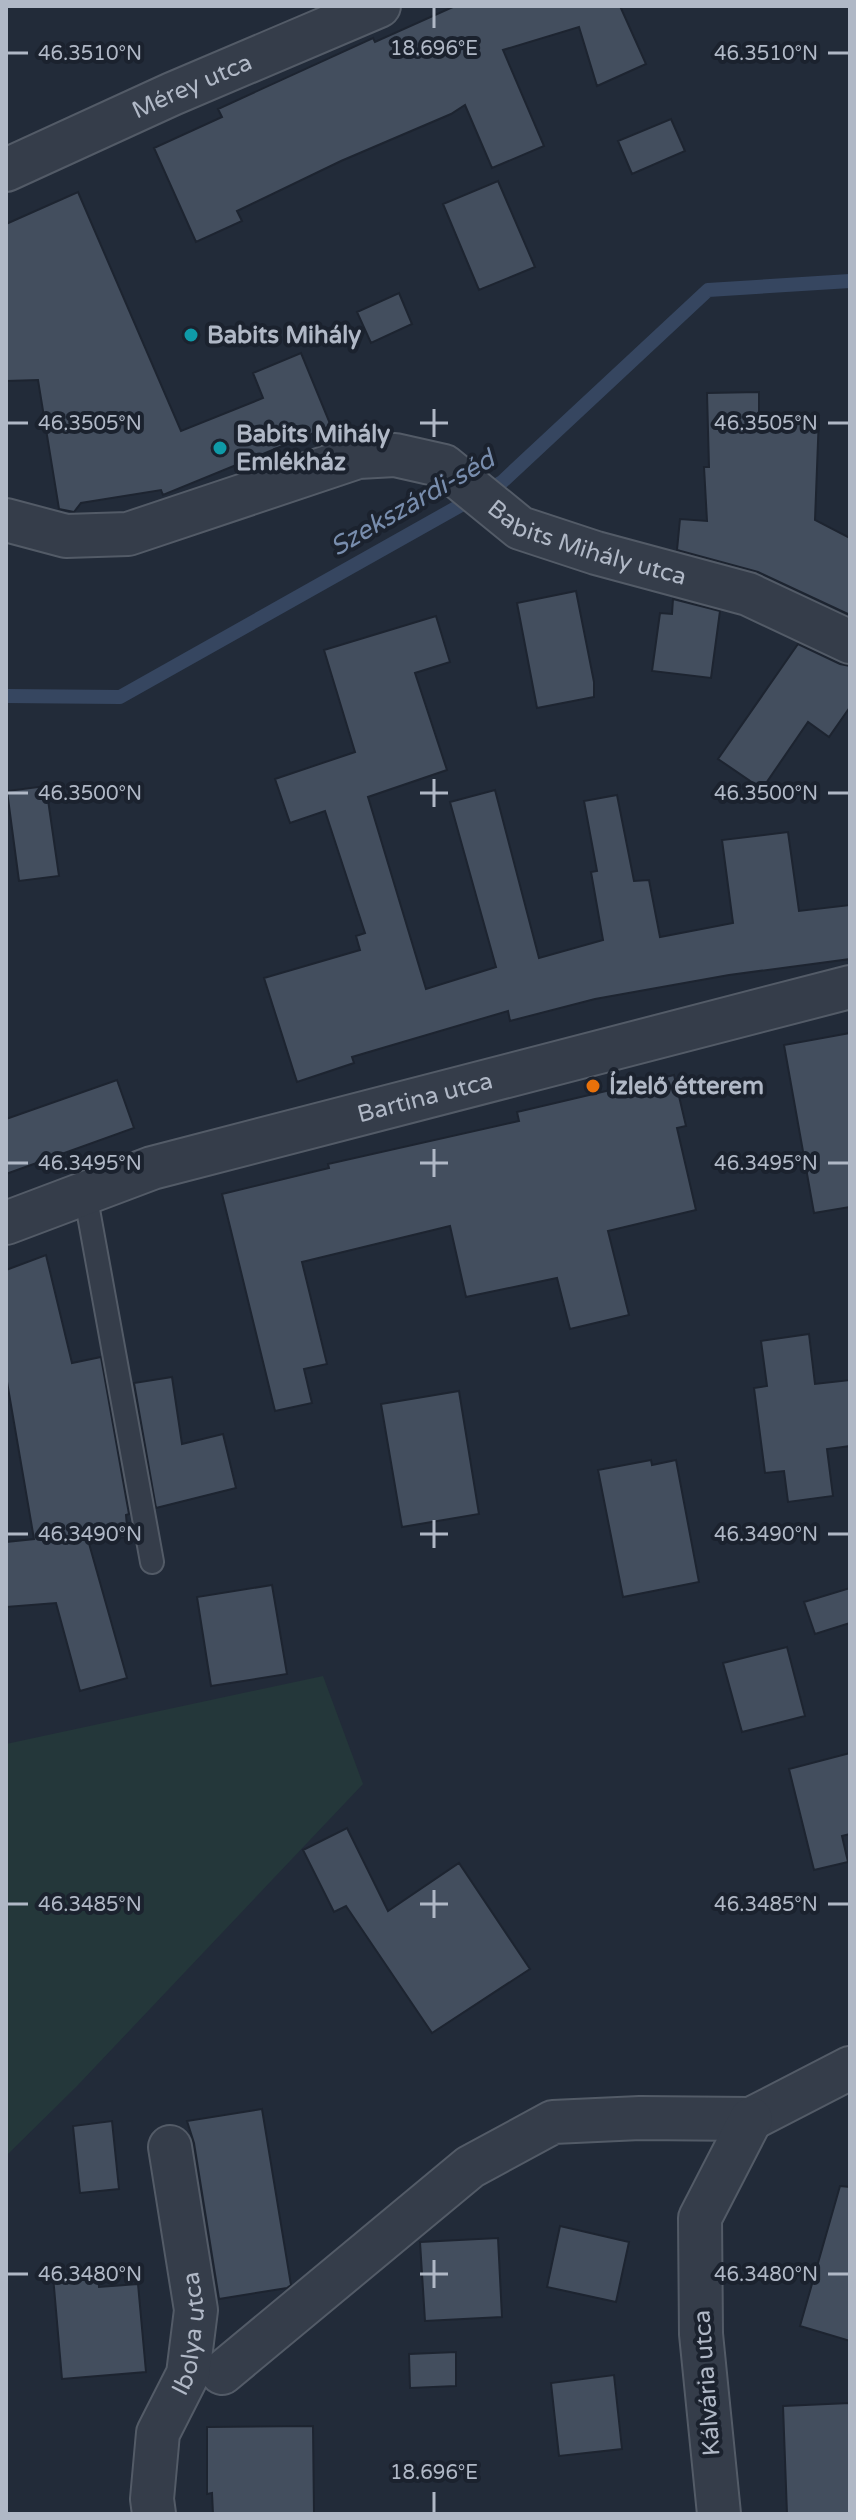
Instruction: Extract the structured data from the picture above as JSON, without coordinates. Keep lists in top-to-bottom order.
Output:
{
  "streets": {
    "street": [
      "Mérey utca",
      "Babits Mihály utca",
      "Bartina utca",
      "Ibolya utca",
      "Kálvária utca"
    ]
  },
  "water": ["Szekszárdi-séd"],
  "places": ["Babits Mihály", "Babits Mihály Emlékház", "Ízlelő étterem"],
  "coordinates": [
    "18.696°E",
    "46.3510°N",
    "46.3505°N",
    "46.3500°N",
    "46.3495°N",
    "46.3490°N",
    "46.3485°N",
    "46.3480°N"
  ]
}
